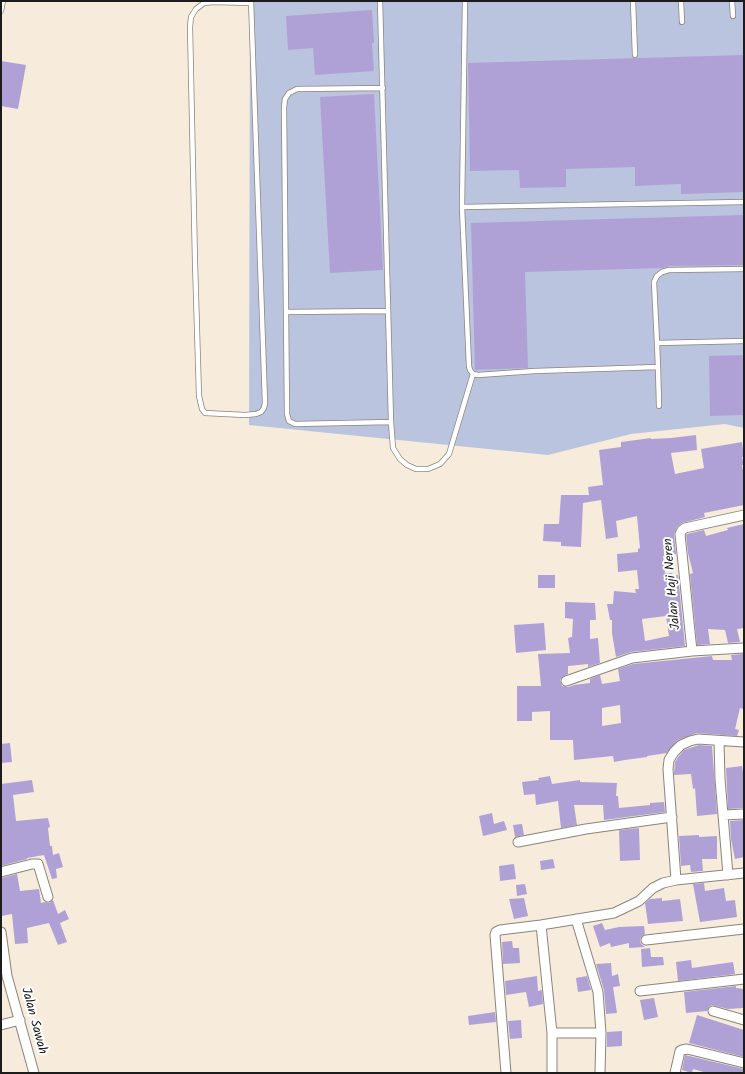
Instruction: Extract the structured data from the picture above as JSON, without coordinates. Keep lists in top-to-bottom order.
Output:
{
  "streets": {
    "street": ["Jalan Haji Neren", "Jalan Sawah"]
  }
}
